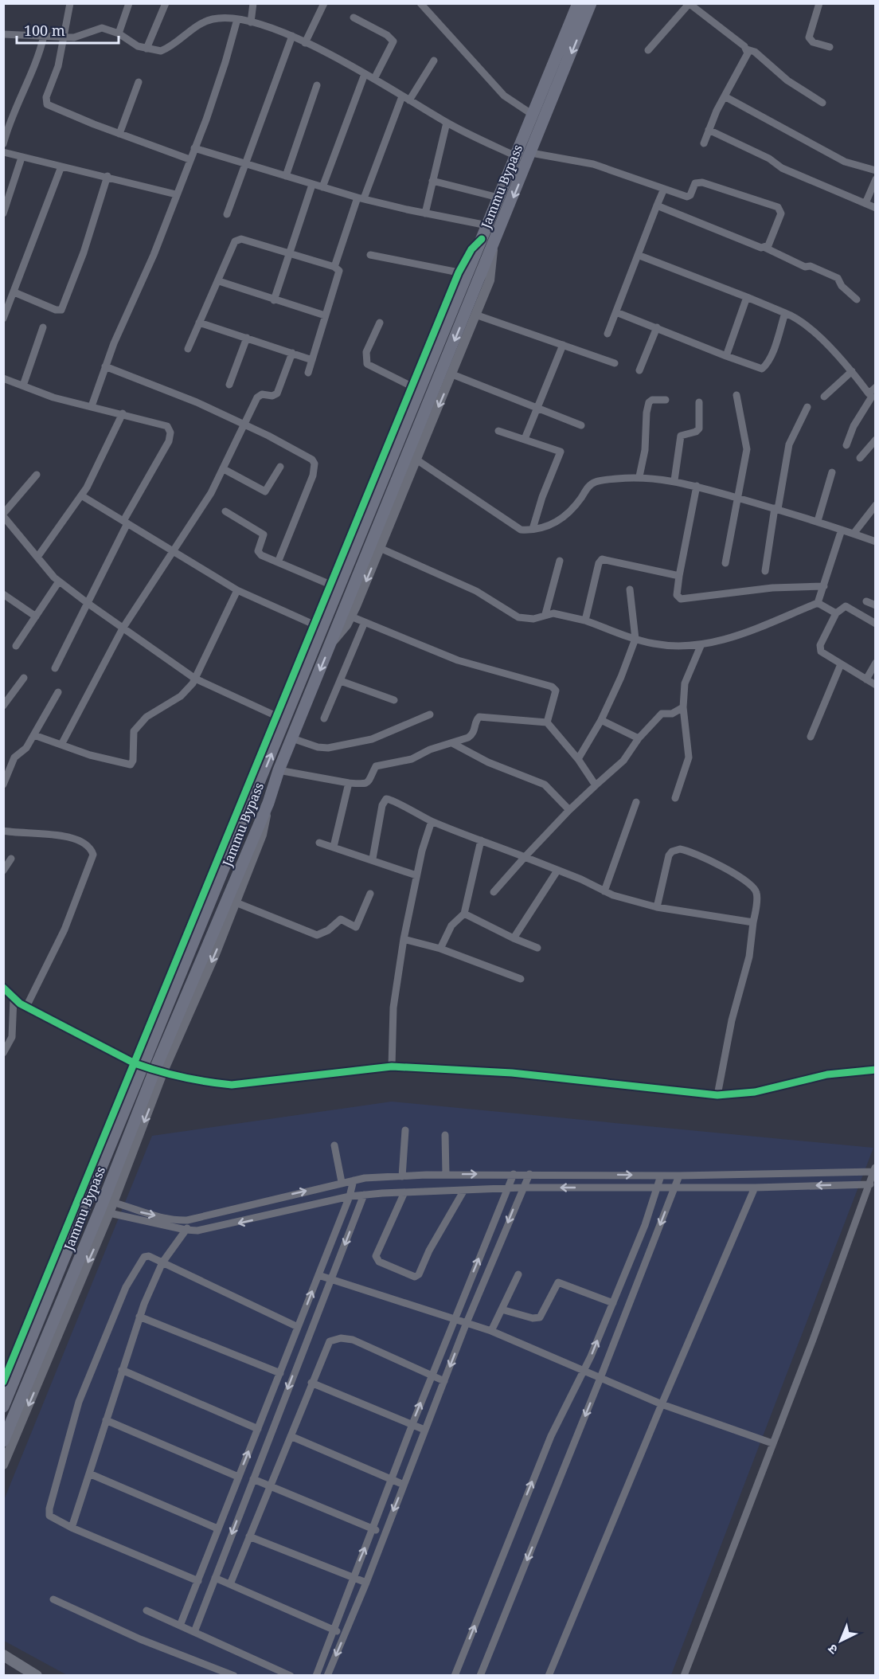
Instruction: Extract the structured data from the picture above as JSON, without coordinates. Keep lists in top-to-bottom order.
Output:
{
  "streets": {
    "highway": ["Jammu Bypass"]
  },
  "scale_bar": "100 m",
  "north": "bottom left"
}
